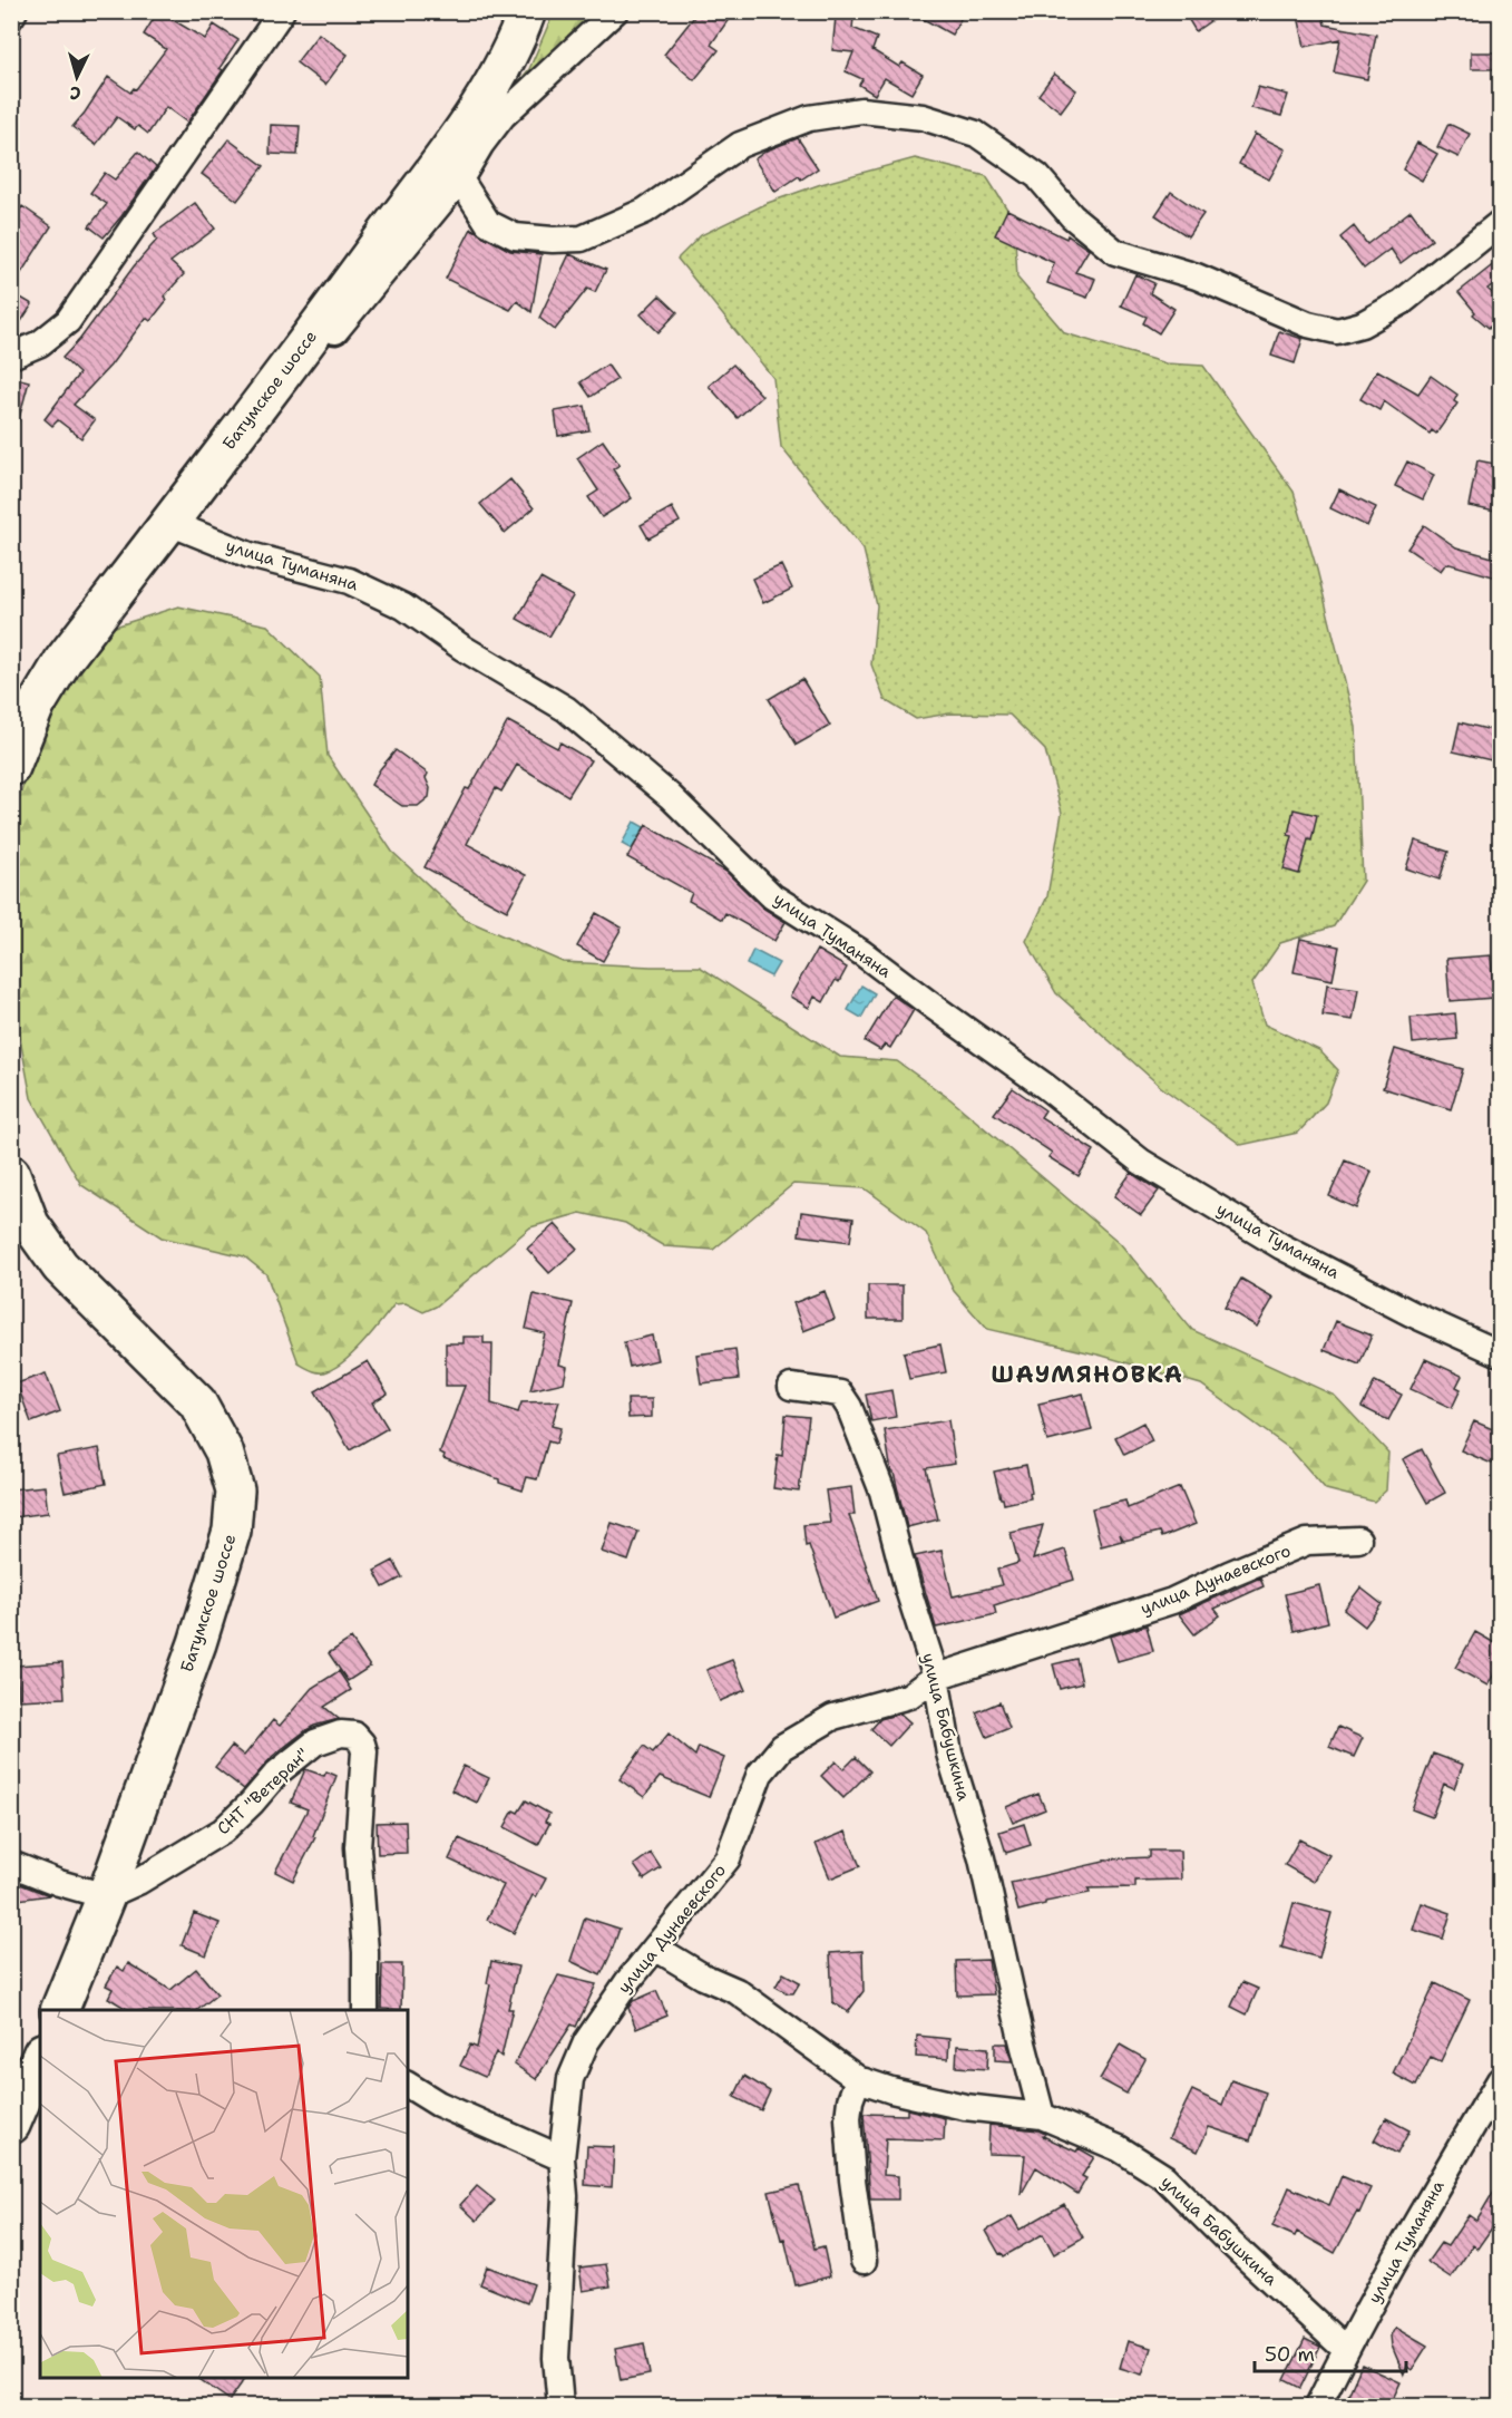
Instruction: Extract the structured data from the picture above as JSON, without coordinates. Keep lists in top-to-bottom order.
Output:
{
  "streets": {
    "highway": ["Батумское шоссе"],
    "street": [
      "улица Туманяна",
      "улица Дунаевского",
      "улица Бабушкина",
      "СНТ \"Ветеран\""
    ]
  },
  "crossings": [
    ["Батумское шоссе", "улица Туманяна"],
    ["Батумское шоссе", "СНТ \"Ветеран\""],
    ["улица Туманяна", "улица Бабушкина"],
    ["улица Дунаевского", "улица Бабушкина"]
  ],
  "districts": ["ШАУМЯНОВКА"],
  "scale_bar": "50 m",
  "north": "bottom"
}
